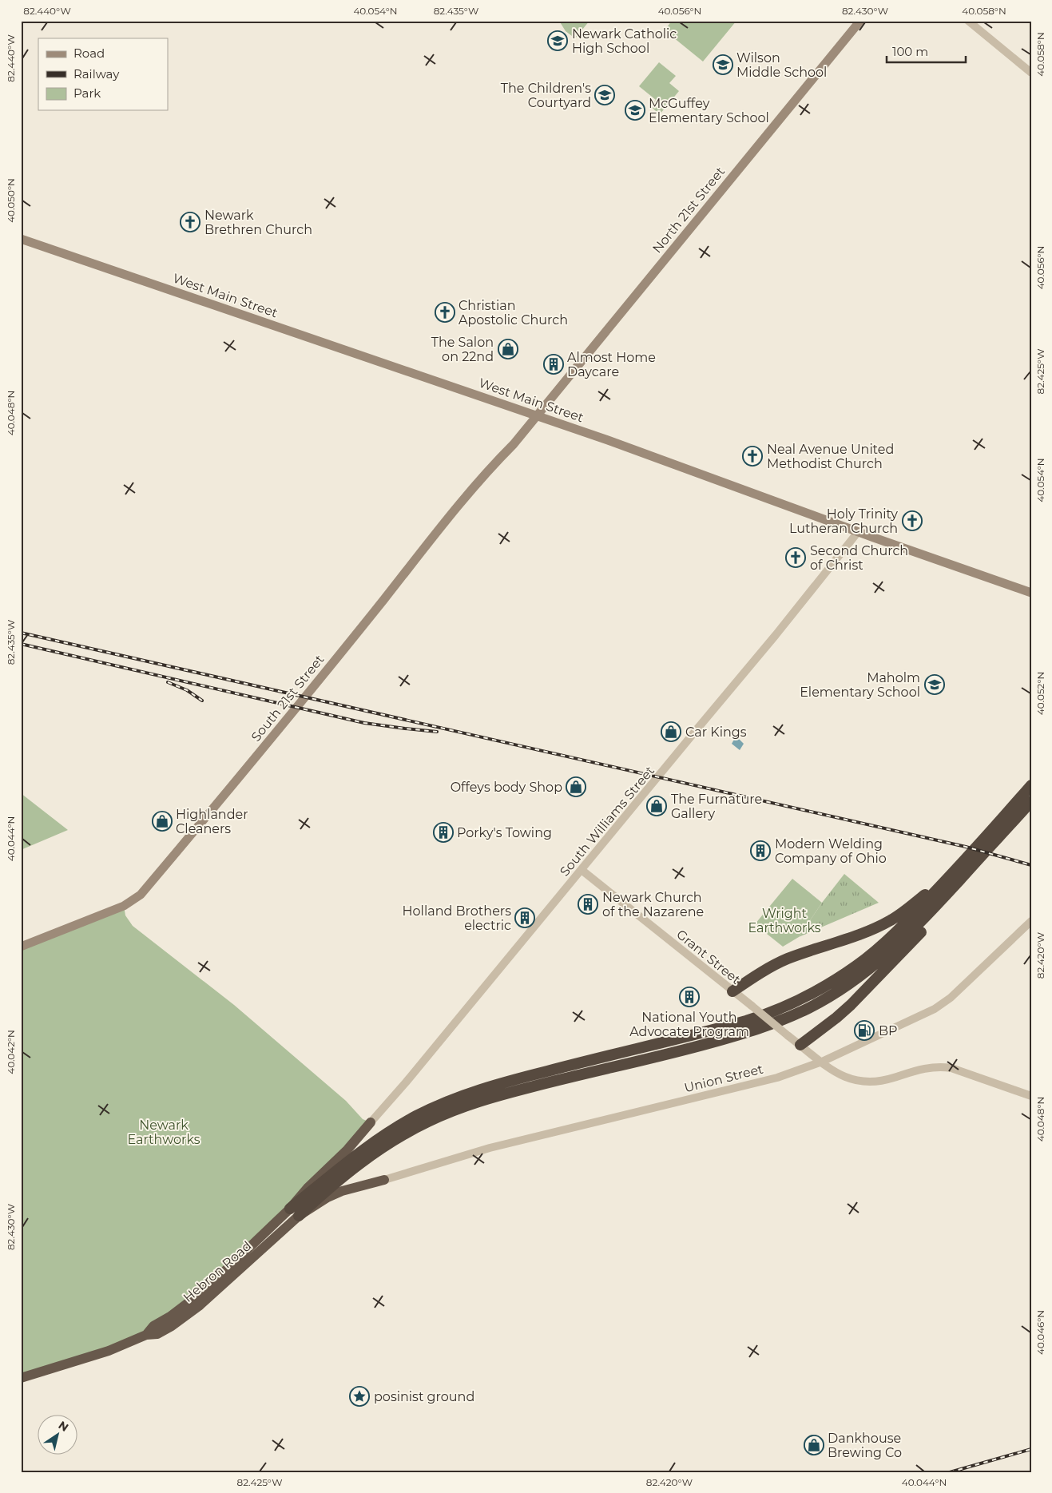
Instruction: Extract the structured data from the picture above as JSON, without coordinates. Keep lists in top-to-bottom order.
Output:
{
  "streets": {
    "highway": ["Hebron Road"],
    "main road": ["North 21st Street", "West Main Street", "South 21st Street"],
    "street": ["South Williams Street", "Grant Street", "Union Street"]
  },
  "crossings": [
    ["North 21st Street", "West Main Street"],
    ["North 21st Street", "South 21st Street"],
    ["West Main Street", "South 21st Street"],
    ["West Main Street", "South Williams Street"],
    ["South Williams Street", "Grant Street"],
    ["South Williams Street", "Hebron Road"],
    ["Grant Street", "Union Street"],
    ["Union Street", "Hebron Road"]
  ],
  "parks": ["Wright Earthworks", "Newark Earthworks"],
  "places": {
    "school or university": [
      "Newark Catholic High School",
      "Wilson Middle School",
      "The Children's Courtyard",
      "McGuffey Elementary School",
      "Maholm Elementary School"
    ],
    "church": [
      "Newark Brethren Church",
      "Christian Apostolic Church",
      "Neal Avenue United Methodist Church",
      "Holy Trinity Lutheran Church",
      "Second Church of Christ"
    ],
    "shop": [
      "The Salon on 22nd",
      "Car Kings",
      "Offeys body Shop",
      "The Furnature Gallery",
      "Highlander Cleaners",
      "Dankhouse Brewing Co"
    ],
    "building": [
      "Almost Home Daycare",
      "Porky's Towing",
      "Modern Welding Company of Ohio",
      "Newark Church of the Nazarene",
      "Holland Brothers electric",
      "National Youth Advocate Program"
    ],
    "fuel station": ["BP"],
    "place": ["posinist ground"]
  },
  "legend": ["Road", "Railway", "Park"],
  "scale_bar": "100 m",
  "north": "top right",
  "coordinates": [
    "82.440°W",
    "40.054°N",
    "82.435°W",
    "40.056°N",
    "82.430°W",
    "40.058°N",
    "40.050°N",
    "82.425°W",
    "40.048°N",
    "40.052°N",
    "40.044°N",
    "82.420°W",
    "40.042°N",
    "40.046°N"
  ]
}
